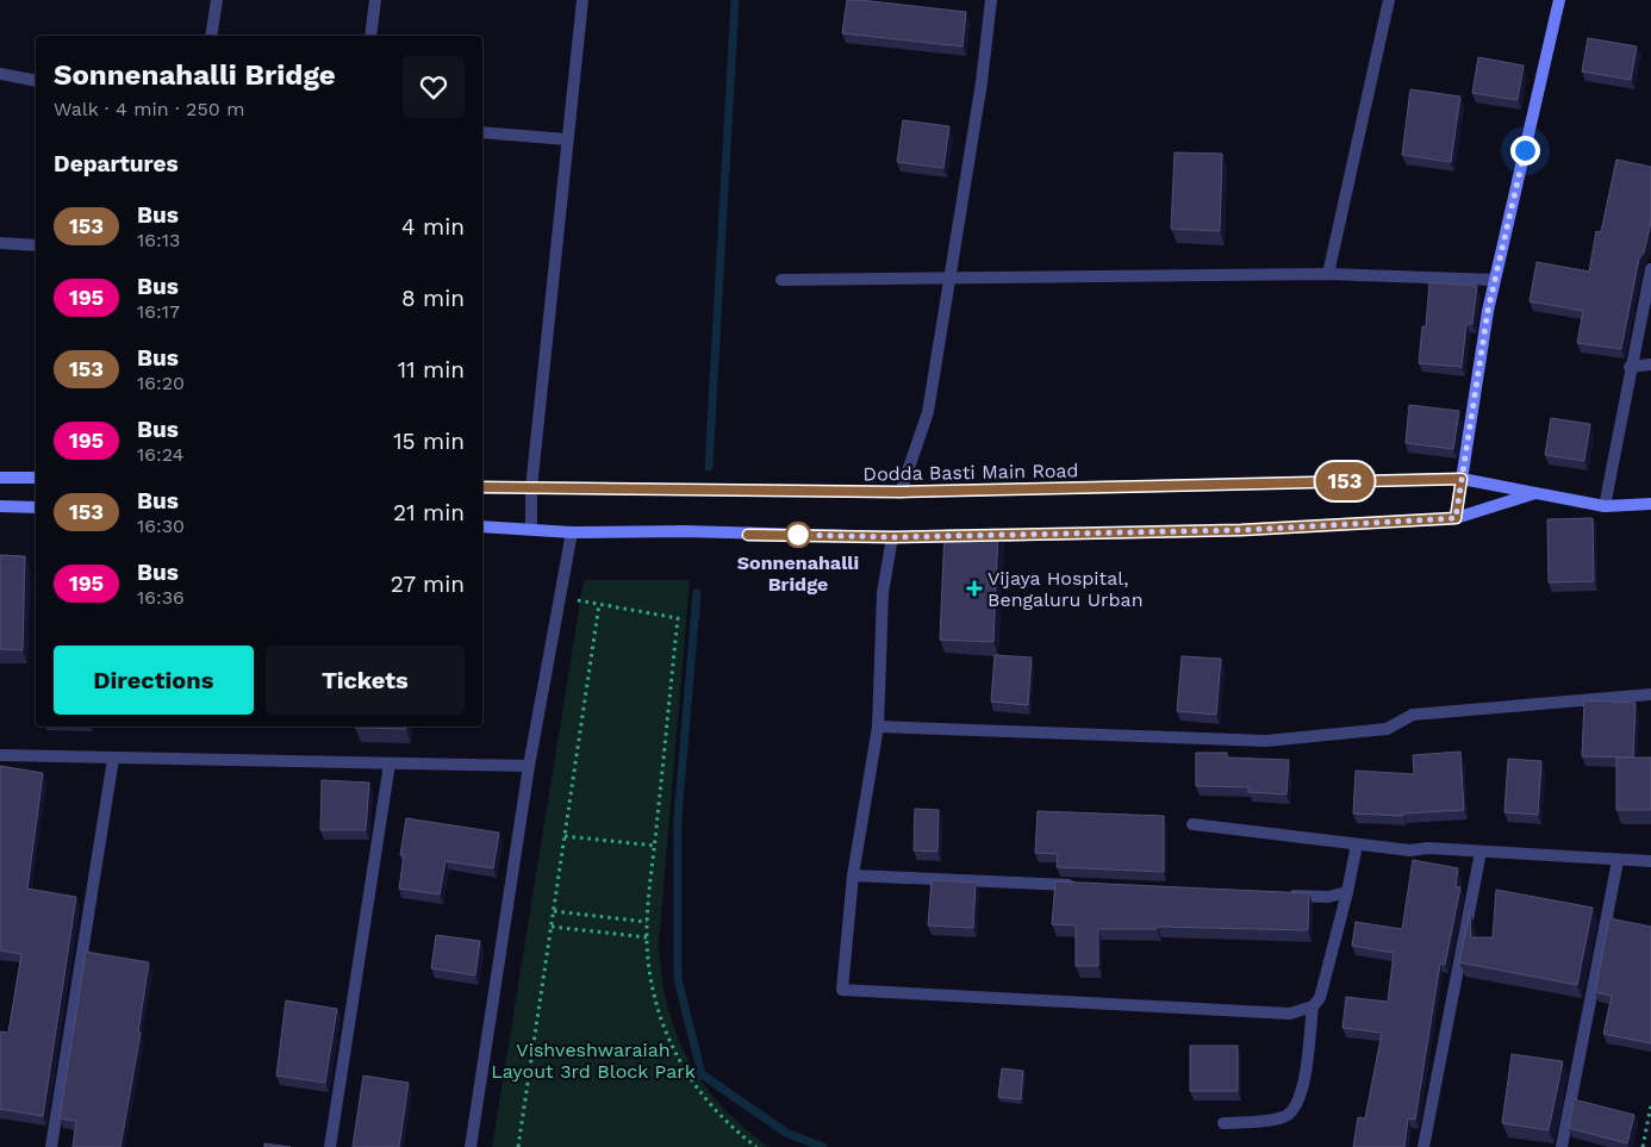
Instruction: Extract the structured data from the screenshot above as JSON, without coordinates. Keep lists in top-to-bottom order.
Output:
{
  "streets": {
    "street": ["Dodda Basti Main Road"]
  },
  "parks": ["Vishveshwaraiah Layout 3rd Block Park"],
  "places": {
    "other": ["Sonnenahalli Bridge"],
    "health": ["Vijaya Hospital, Bengaluru Urban"]
  },
  "lines": ["bus line 153"],
  "page": {
    "on_map": "153",
    "heading": [
      ["Sonnenahalli Bridge", "Walk · 4 min · 250 m"],
      "Departures"
    ],
    "list": [
      {
        "mark": "153",
        "name": "Bus",
        "note": "16:13",
        "value": "4 min"
      },
      {
        "mark": "195",
        "name": "Bus",
        "note": "16:17",
        "value": "8 min"
      },
      {
        "mark": "153",
        "name": "Bus",
        "note": "16:20",
        "value": "11 min"
      },
      {
        "mark": "195",
        "name": "Bus",
        "note": "16:24",
        "value": "15 min"
      },
      {
        "mark": "153",
        "name": "Bus",
        "note": "16:30",
        "value": "21 min"
      },
      {
        "mark": "195",
        "name": "Bus",
        "note": "16:36",
        "value": "27 min"
      }
    ],
    "buttons": ["Directions", "Tickets"]
  }
}
